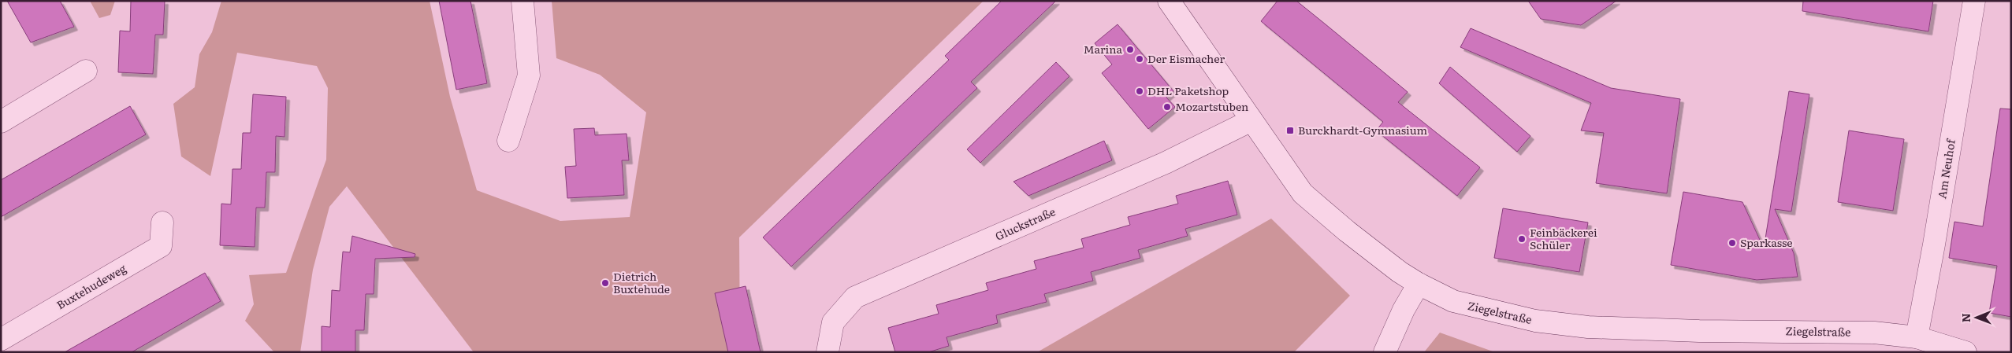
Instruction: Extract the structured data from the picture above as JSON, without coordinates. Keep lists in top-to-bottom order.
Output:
{
  "streets": {
    "street": [
      "Am Neuhof",
      "Gluckstraße",
      "Buxtehudeweg",
      "Ziegelstraße"
    ]
  },
  "crossings": [
    ["Am Neuhof", "Ziegelstraße"],
    ["Gluckstraße", "Ziegelstraße"]
  ],
  "places": {
    "other": [
      "Marina",
      "Der Eismacher",
      "DHL Paketshop",
      "Mozartstuben",
      "Feinbäckerei Schüler",
      "Sparkasse",
      "Dietrich Buxtehude"
    ],
    "transit": ["Burckhardt-Gymnasium"]
  },
  "north": "left"
}
